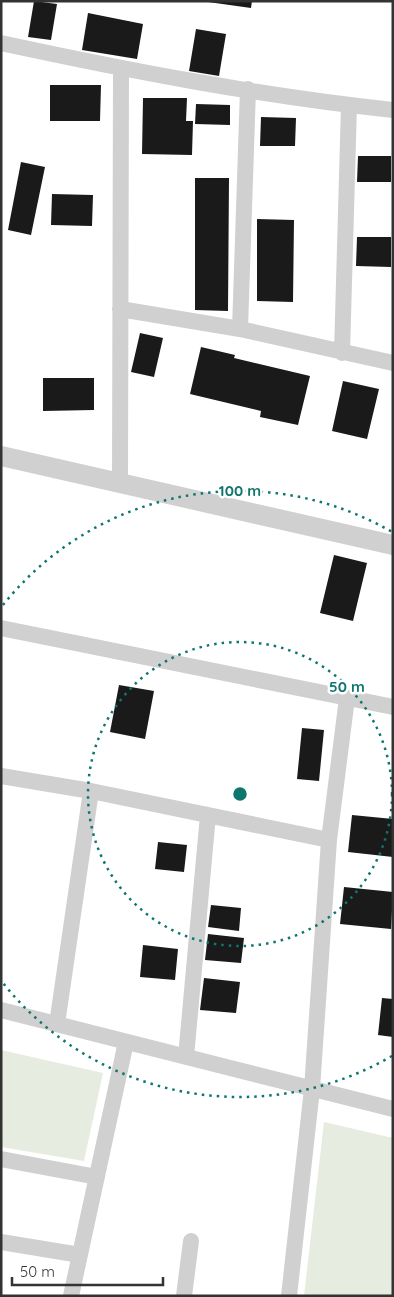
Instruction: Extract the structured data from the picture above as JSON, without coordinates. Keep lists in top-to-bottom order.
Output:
{
  "scale_bar": "50 m",
  "rings": ["100 m", "50 m"]
}
